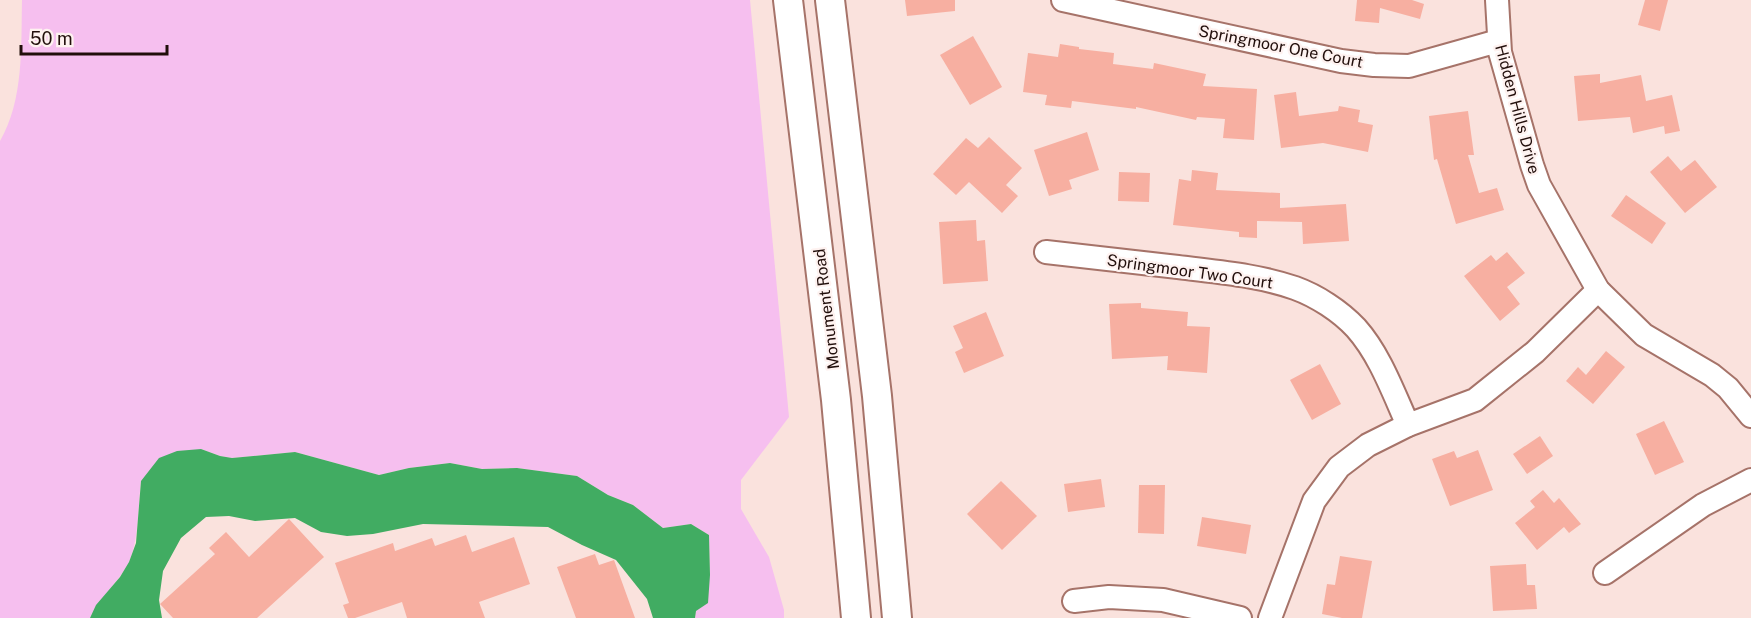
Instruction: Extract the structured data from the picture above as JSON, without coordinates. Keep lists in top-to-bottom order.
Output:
{
  "streets": {
    "street": [
      "Springmoor One Court",
      "Hidden Hills Drive",
      "Springmoor Two Court",
      "Monument Road"
    ]
  },
  "crossings": [
    ["Springmoor One Court", "Hidden Hills Drive"]
  ],
  "scale_bar": "50 m"
}
